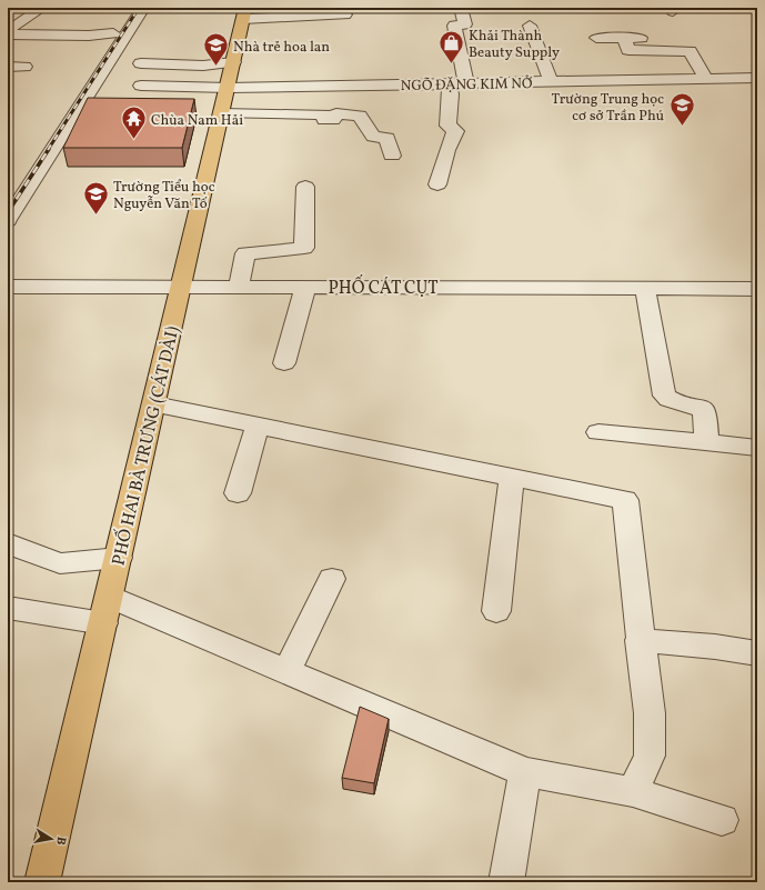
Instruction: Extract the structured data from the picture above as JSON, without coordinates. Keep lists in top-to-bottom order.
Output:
{
  "streets": {
    "main road": ["PHỐ HAI BÀ TRƯNG (CÁT DÀI)"],
    "street": ["NGÕ ĐẶNG KIM NỞ", "PHỐ CÁT CỤT"]
  },
  "crossings": [
    ["NGÕ ĐẶNG KIM NỞ", "PHỐ HAI BÀ TRƯNG (CÁT DÀI)"],
    ["PHỐ CÁT CỤT", "PHỐ HAI BÀ TRƯNG (CÁT DÀI)"]
  ],
  "places": {
    "shop": ["Khải Thành Beauty Supply"],
    "school or university": ["Nhà trẻ hoa lan", "Trường Trung học cơ sở Trần Phú", "Trường Tiểu học Nguyễn Văn Tố"],
    "temple": ["Chùa Nam Hải"]
  },
  "north": "right"
}
